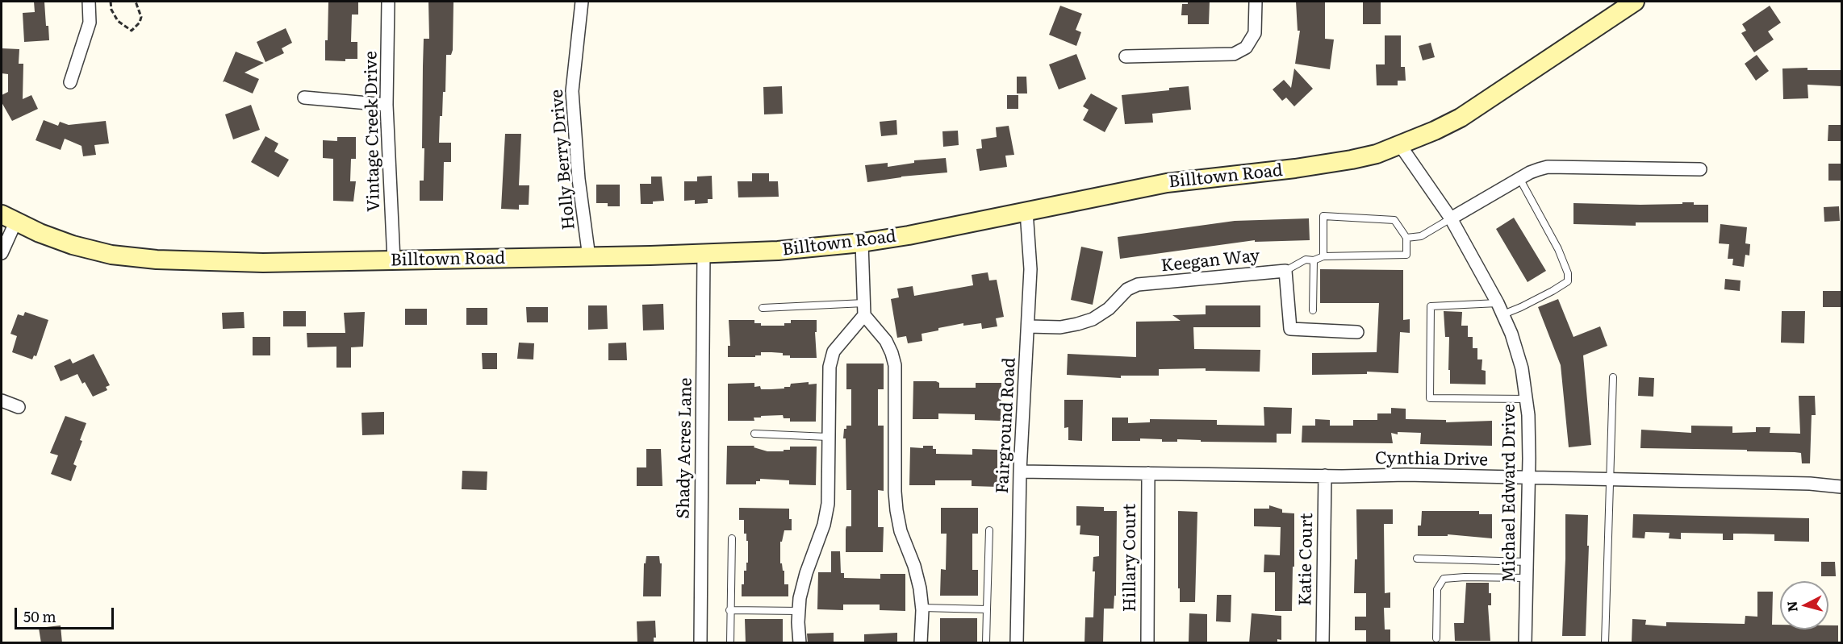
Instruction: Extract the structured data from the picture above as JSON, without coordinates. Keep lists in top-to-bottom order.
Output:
{
  "streets": {
    "main road": ["Billtown Road"],
    "street": [
      "Vintage Creek Drive",
      "Holly Berry Drive",
      "Keegan Way",
      "Fairground Road",
      "Shady Acres Lane",
      "Cynthia Drive",
      "Michael Edward Drive",
      "Hillary Court",
      "Katie Court"
    ]
  },
  "crossings": [
    ["Vintage Creek Drive", "Billtown Road"],
    ["Holly Berry Drive", "Billtown Road"],
    ["Billtown Road", "Fairground Road"],
    ["Billtown Road", "Shady Acres Lane"],
    ["Billtown Road", "Michael Edward Drive"],
    ["Keegan Way", "Fairground Road"],
    ["Fairground Road", "Cynthia Drive"],
    ["Cynthia Drive", "Michael Edward Drive"],
    ["Cynthia Drive", "Hillary Court"],
    ["Cynthia Drive", "Katie Court"]
  ],
  "scale_bar": "50 m",
  "north": "left"
}
